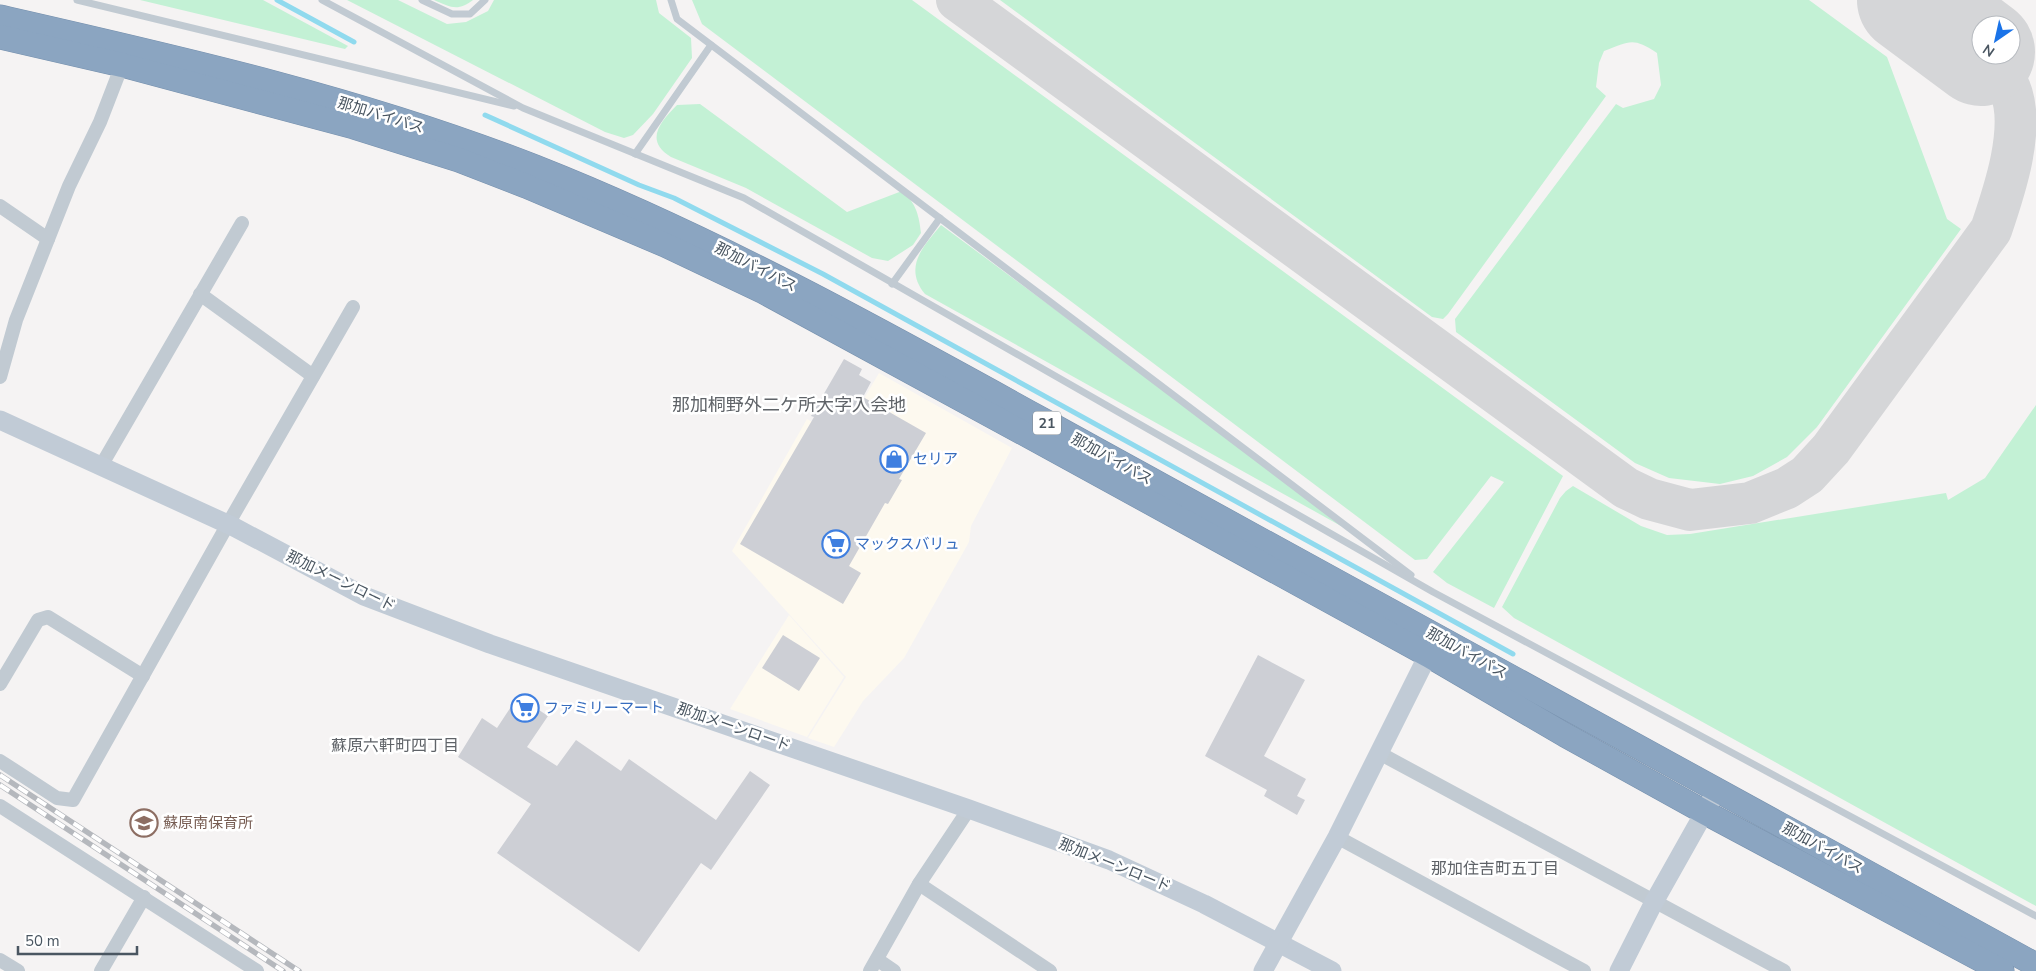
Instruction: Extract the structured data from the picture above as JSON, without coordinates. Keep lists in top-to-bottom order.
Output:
{
  "streets": {
    "highway": ["那加バイパス", "21"],
    "street": ["那加メーンロード"]
  },
  "districts": ["那加桐野外二ケ所大字入会地", "蘇原六軒町四丁目", "那加住吉町五丁目"],
  "places": {
    "shop": ["セリア"],
    "supermarket": ["マックスバリュ", "ファミリーマート"],
    "school or university": ["蘇原南保育所"]
  },
  "scale_bar": "50 m",
  "north": "bottom left"
}
